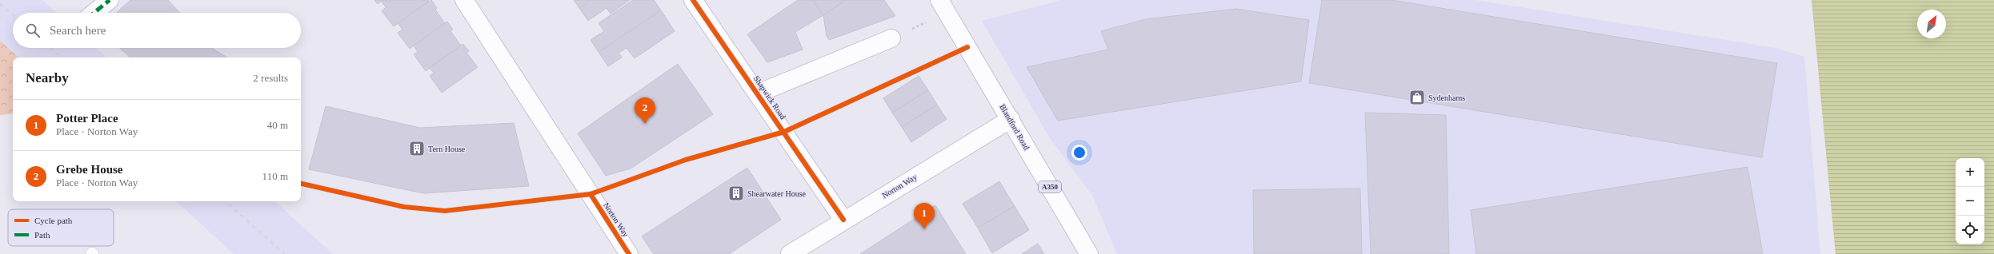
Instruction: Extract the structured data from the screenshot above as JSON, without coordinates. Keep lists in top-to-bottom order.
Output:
{
  "streets": {
    "main road": [
      "Shapwick Road",
      "Blandford Road",
      "Norton Way",
      "A350"
    ]
  },
  "crossings": [
    ["Shapwick Road", "Norton Way"],
    ["Blandford Road", "Norton Way"]
  ],
  "places": {
    "shop": ["Sydenhams"],
    "building": ["Tern House", "Shearwater House"]
  },
  "legend": ["Cycle path", "Path"],
  "north": "top right",
  "page": {
    "search": "Search here",
    "heading": ["Nearby", "2 results"],
    "pins": ["2", "1"],
    "list": [
      {
        "mark": "1",
        "name": "Potter Place",
        "note": "Place · Norton Way",
        "value": "40 m"
      },
      {
        "mark": "2",
        "name": "Grebe House",
        "note": "Place · Norton Way",
        "value": "110 m"
      }
    ],
    "map_buttons": ["+", "−"]
  }
}
